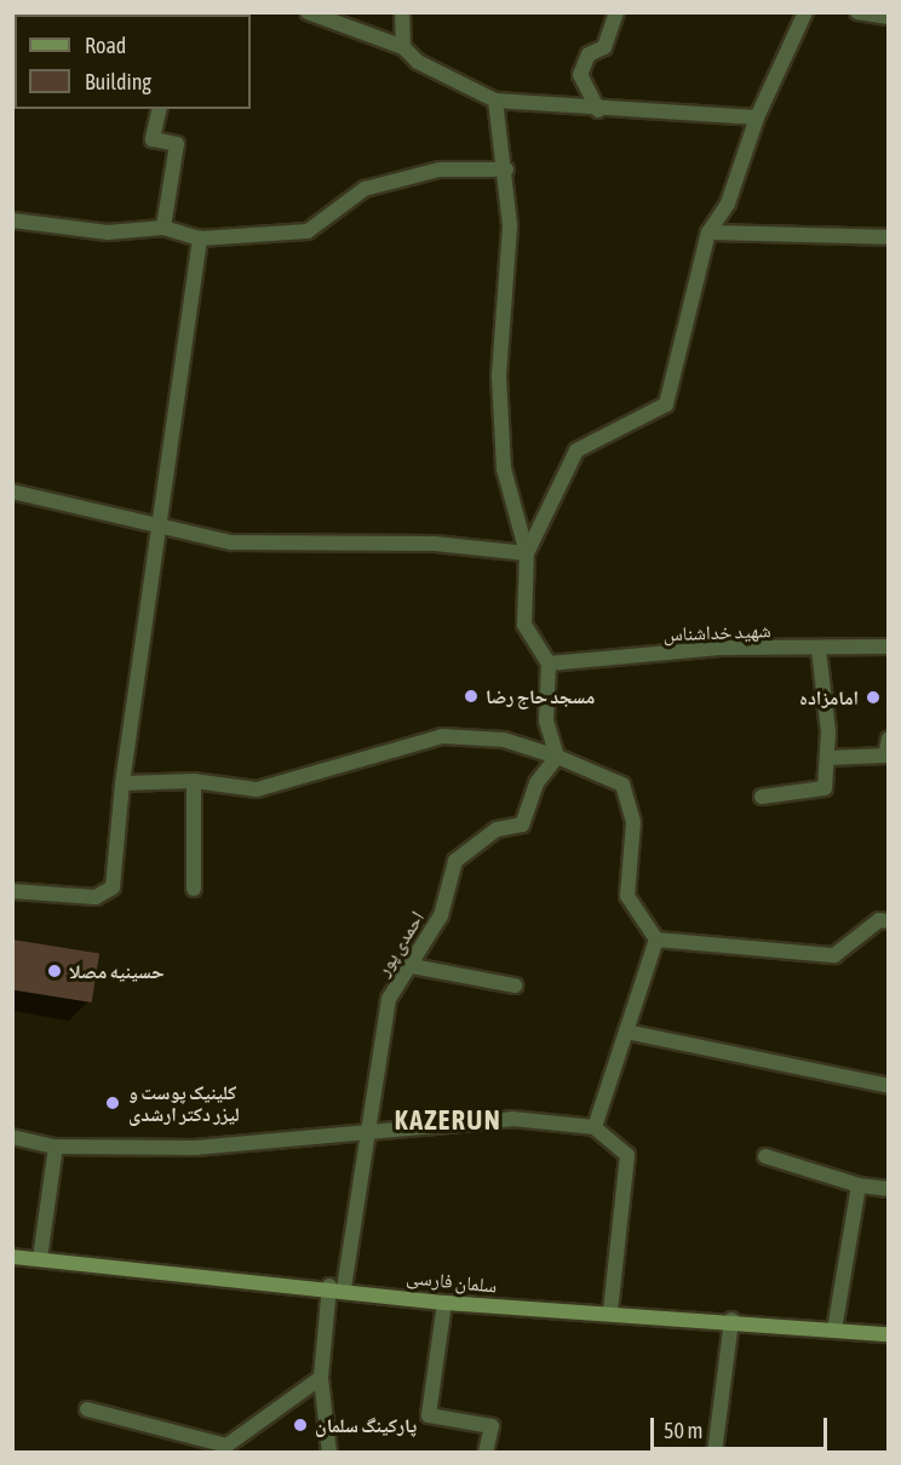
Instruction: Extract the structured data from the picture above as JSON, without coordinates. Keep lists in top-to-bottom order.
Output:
{
  "streets": {
    "main road": ["سلمان فارسی"],
    "street": ["شهید خداشناس", "احمدی پور"]
  },
  "crossings": [
    ["احمدی پور", "سلمان فارسی"]
  ],
  "districts": ["KAZERUN"],
  "places": [
    "مسجد حاج رضا",
    "امامزاده",
    "حسینیه مصلا",
    "کلینیک پوست و لیزر دکتر ارشدی",
    "پارکینگ سلمان"
  ],
  "legend": ["Road", "Building"],
  "scale_bar": "50 m"
}
